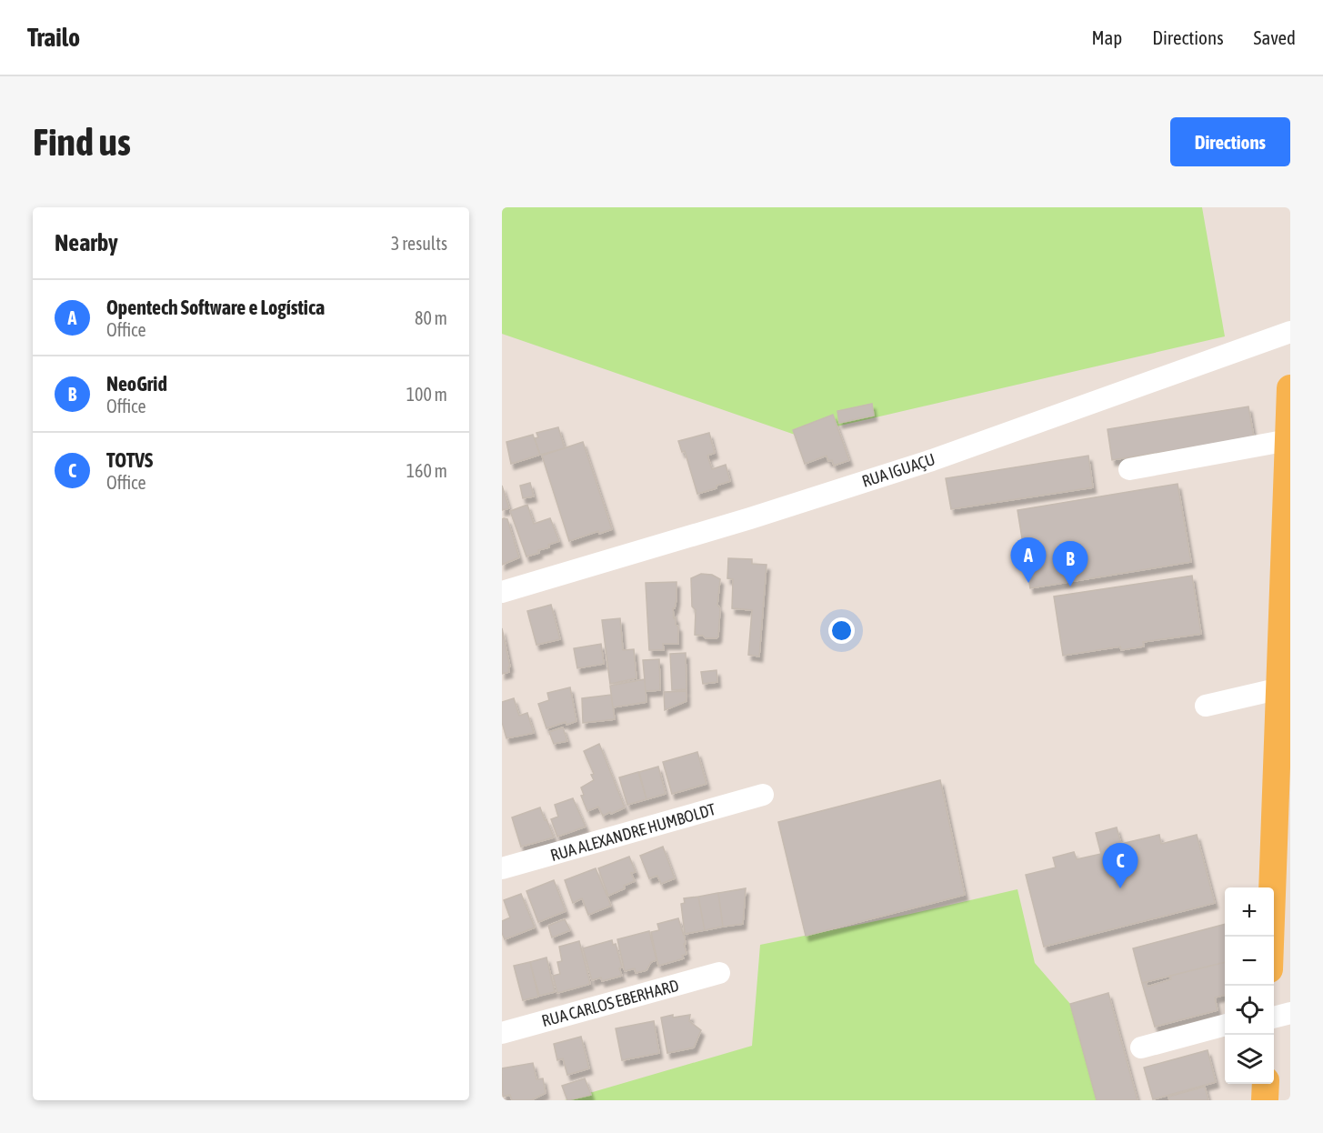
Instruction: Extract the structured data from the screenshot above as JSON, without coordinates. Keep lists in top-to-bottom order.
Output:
{
  "streets": {
    "street": ["RUA IGUAÇU", "RUA ALEXANDRE HUMBOLDT", "RUA CARLOS EBERHARD"]
  },
  "page": {
    "header": "Trailo",
    "nav": ["Map", "Directions", "Saved"],
    "buttons": "Directions",
    "title": "Find us",
    "heading": ["Nearby", "3 results"],
    "list": [
      {
        "mark": "A",
        "name": "Opentech Software e Logística",
        "note": "Office",
        "value": "80 m"
      },
      {
        "mark": "B",
        "name": "NeoGrid",
        "note": "Office",
        "value": "100 m"
      },
      {
        "mark": "C",
        "name": "TOTVS",
        "note": "Office",
        "value": "160 m"
      }
    ],
    "pins": ["A", "B", "C"],
    "map_buttons": ["+", "−"]
  }
}
